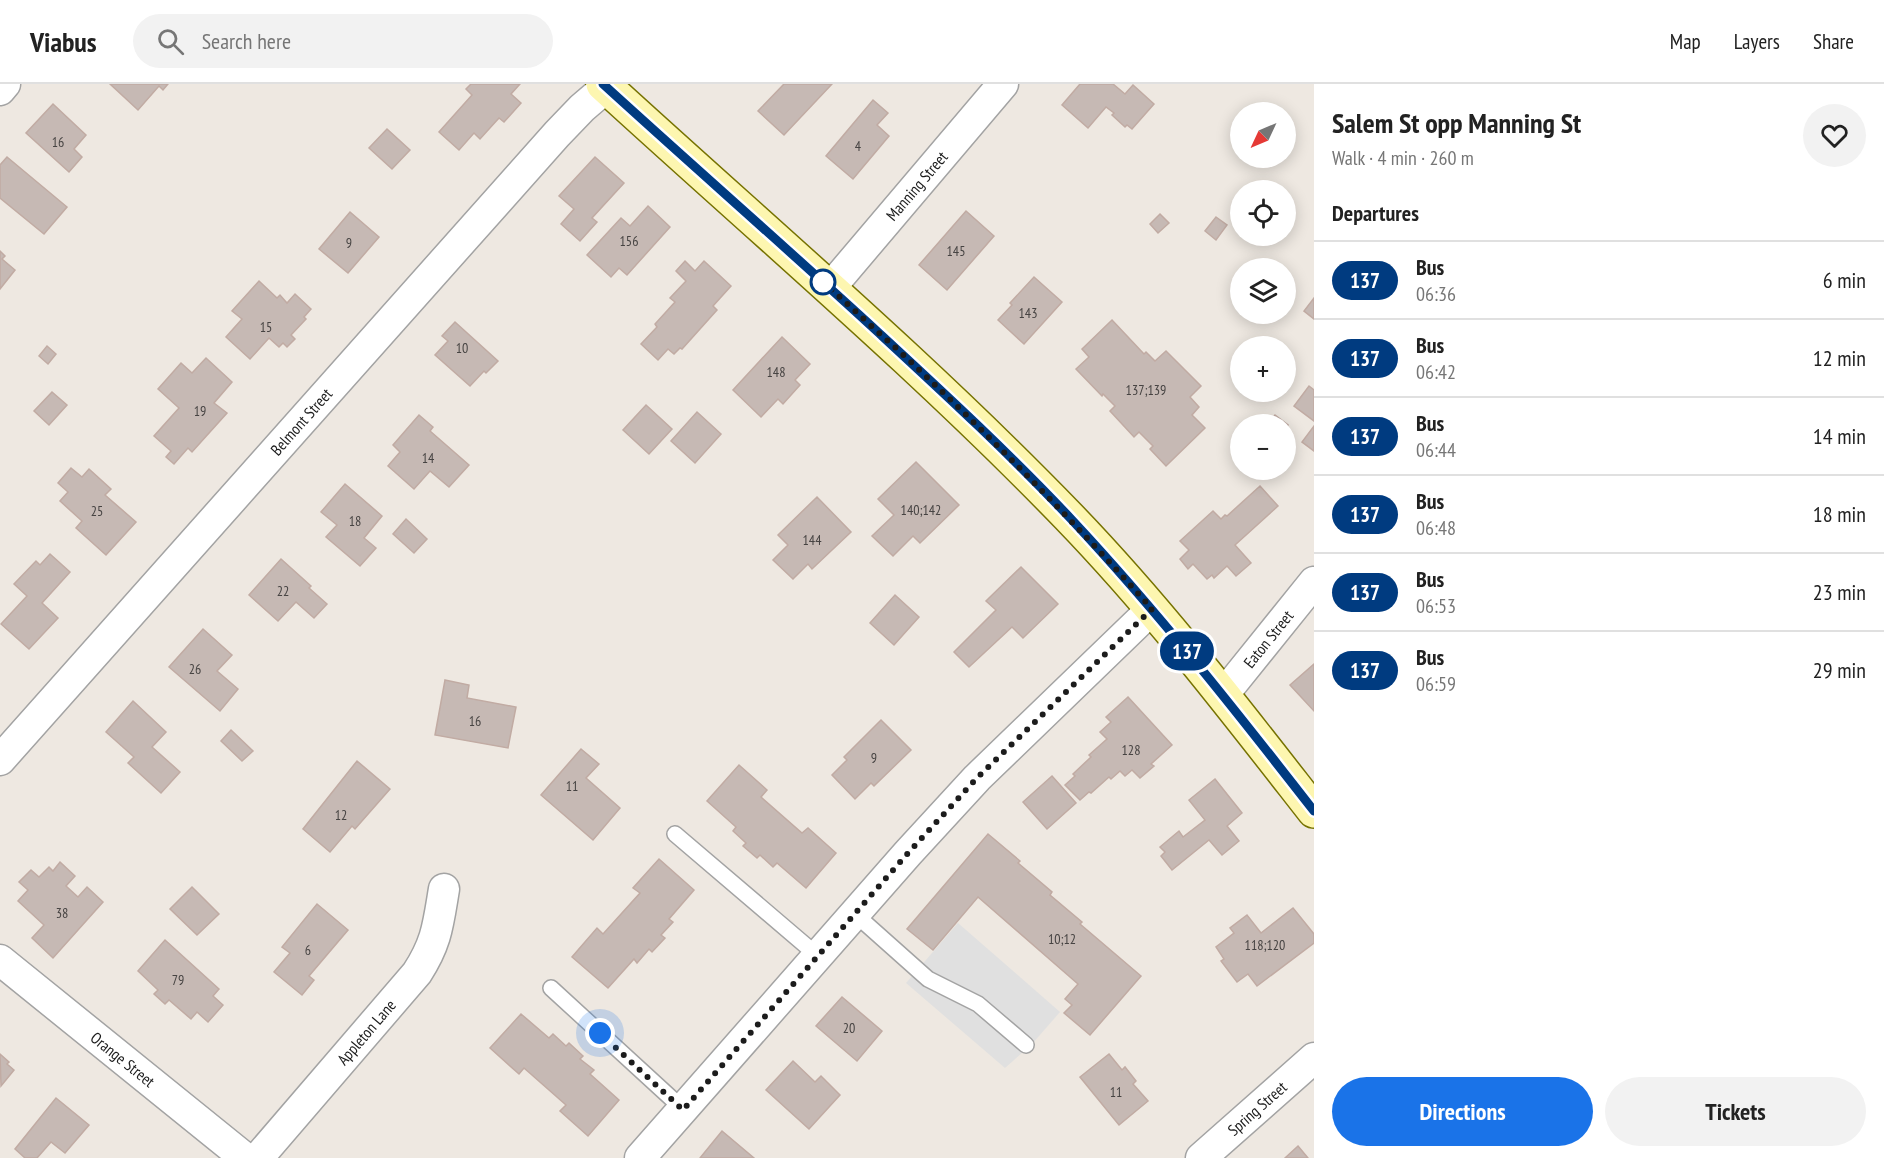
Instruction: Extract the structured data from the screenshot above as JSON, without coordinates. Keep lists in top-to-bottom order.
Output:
{
  "streets": {
    "street": [
      "Manning Street",
      "Belmont Street",
      "Eaton Street",
      "Appleton Lane",
      "Orange Street",
      "Spring Street"
    ]
  },
  "lines": ["bus line 137"],
  "house_numbers": [
    "16",
    "4",
    "156",
    "9",
    "145",
    "143",
    "15",
    "10",
    "148",
    "137;139",
    "19",
    "14",
    "140;142",
    "25",
    "18",
    "144",
    "22",
    "26",
    "16",
    "128",
    "9",
    "11",
    "12",
    "38",
    "10;12",
    "118;120",
    "6",
    "79",
    "20",
    "11"
  ],
  "north": "bottom left",
  "page": {
    "header": "Viabus",
    "search": "Search here",
    "nav": ["Map", "Layers", "Share"],
    "on_map": "137",
    "heading": [
      ["Salem St opp Manning St", "Walk · 4 min · 260 m"],
      "Departures"
    ],
    "map_buttons": ["+", "−"],
    "list": [
      {
        "mark": "137",
        "name": "Bus",
        "note": "06:36",
        "value": "6 min"
      },
      {
        "mark": "137",
        "name": "Bus",
        "note": "06:42",
        "value": "12 min"
      },
      {
        "mark": "137",
        "name": "Bus",
        "note": "06:44",
        "value": "14 min"
      },
      {
        "mark": "137",
        "name": "Bus",
        "note": "06:48",
        "value": "18 min"
      },
      {
        "mark": "137",
        "name": "Bus",
        "note": "06:53",
        "value": "23 min"
      },
      {
        "mark": "137",
        "name": "Bus",
        "note": "06:59",
        "value": "29 min"
      }
    ],
    "buttons": ["Directions", "Tickets"]
  }
}
